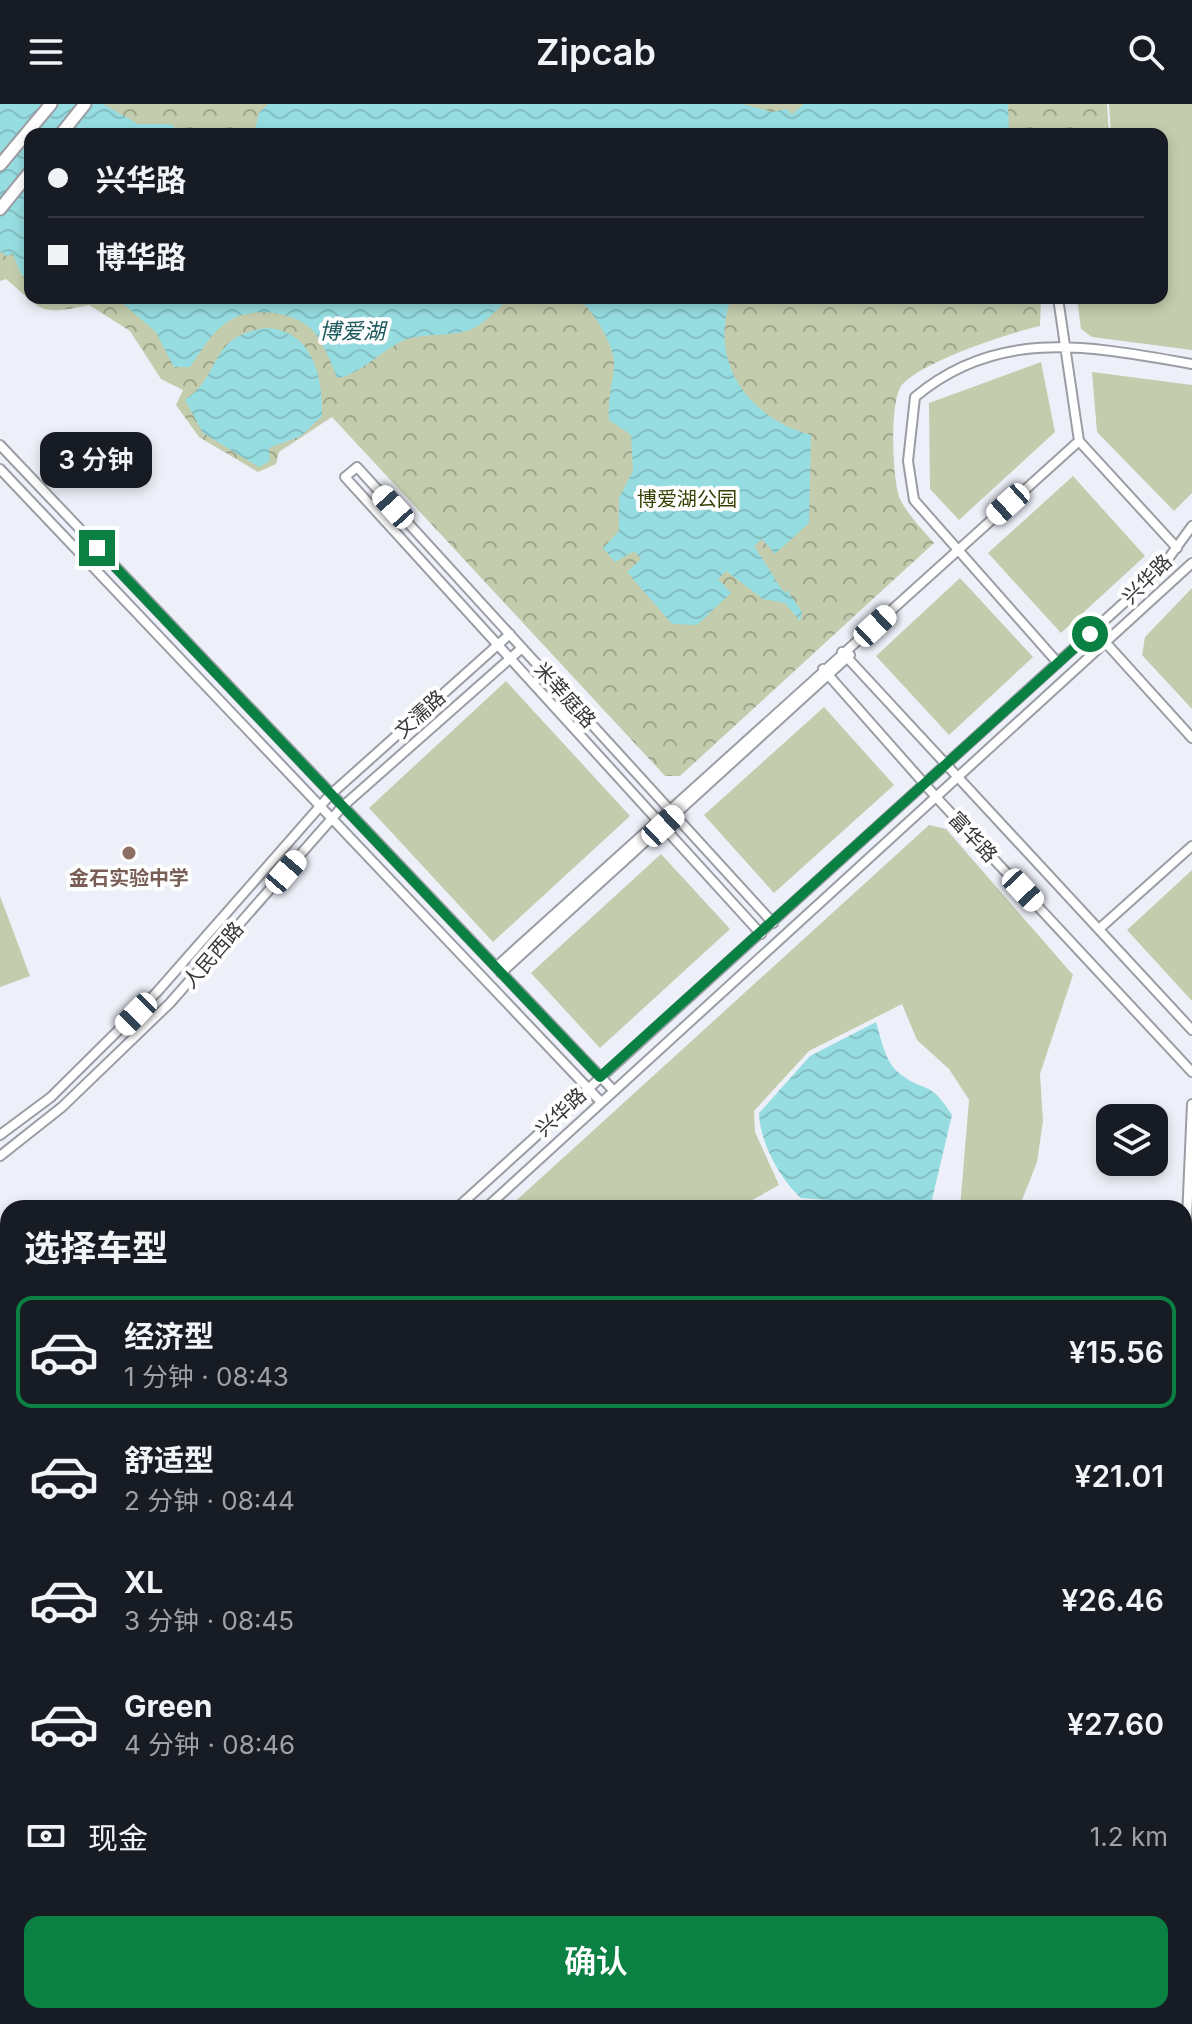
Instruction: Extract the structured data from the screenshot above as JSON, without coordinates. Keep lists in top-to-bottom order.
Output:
{
  "streets": {
    "street": [
      "兴华路",
      "米莘庭路",
      "文濡路",
      "富华路",
      "人民西路"
    ]
  },
  "crossings": [
    ["兴华路", "米莘庭路"],
    ["兴华路", "富华路"],
    ["米莘庭路", "文濡路"],
    ["文濡路", "人民西路"]
  ],
  "water": ["博爱湖"],
  "parks": ["博爱湖公园"],
  "places": ["金石实验中学"],
  "page": {
    "header": "Zipcab",
    "banner": ["兴华路", "博华路"],
    "bubble": "3 分钟",
    "heading": "选择车型",
    "list": [
      {
        "name": "经济型",
        "note": "1 分钟 · 08:43",
        "value": "¥15.56"
      },
      {
        "name": "舒适型",
        "note": "2 分钟 · 08:44",
        "value": "¥21.01"
      },
      {
        "name": "XL",
        "note": "3 分钟 · 08:45",
        "value": "¥26.46"
      },
      {
        "name": "Green",
        "note": "4 分钟 · 08:46",
        "value": "¥27.60"
      }
    ],
    "pay": ["现金", "1.2 km"],
    "buttons": "确认"
  }
}
